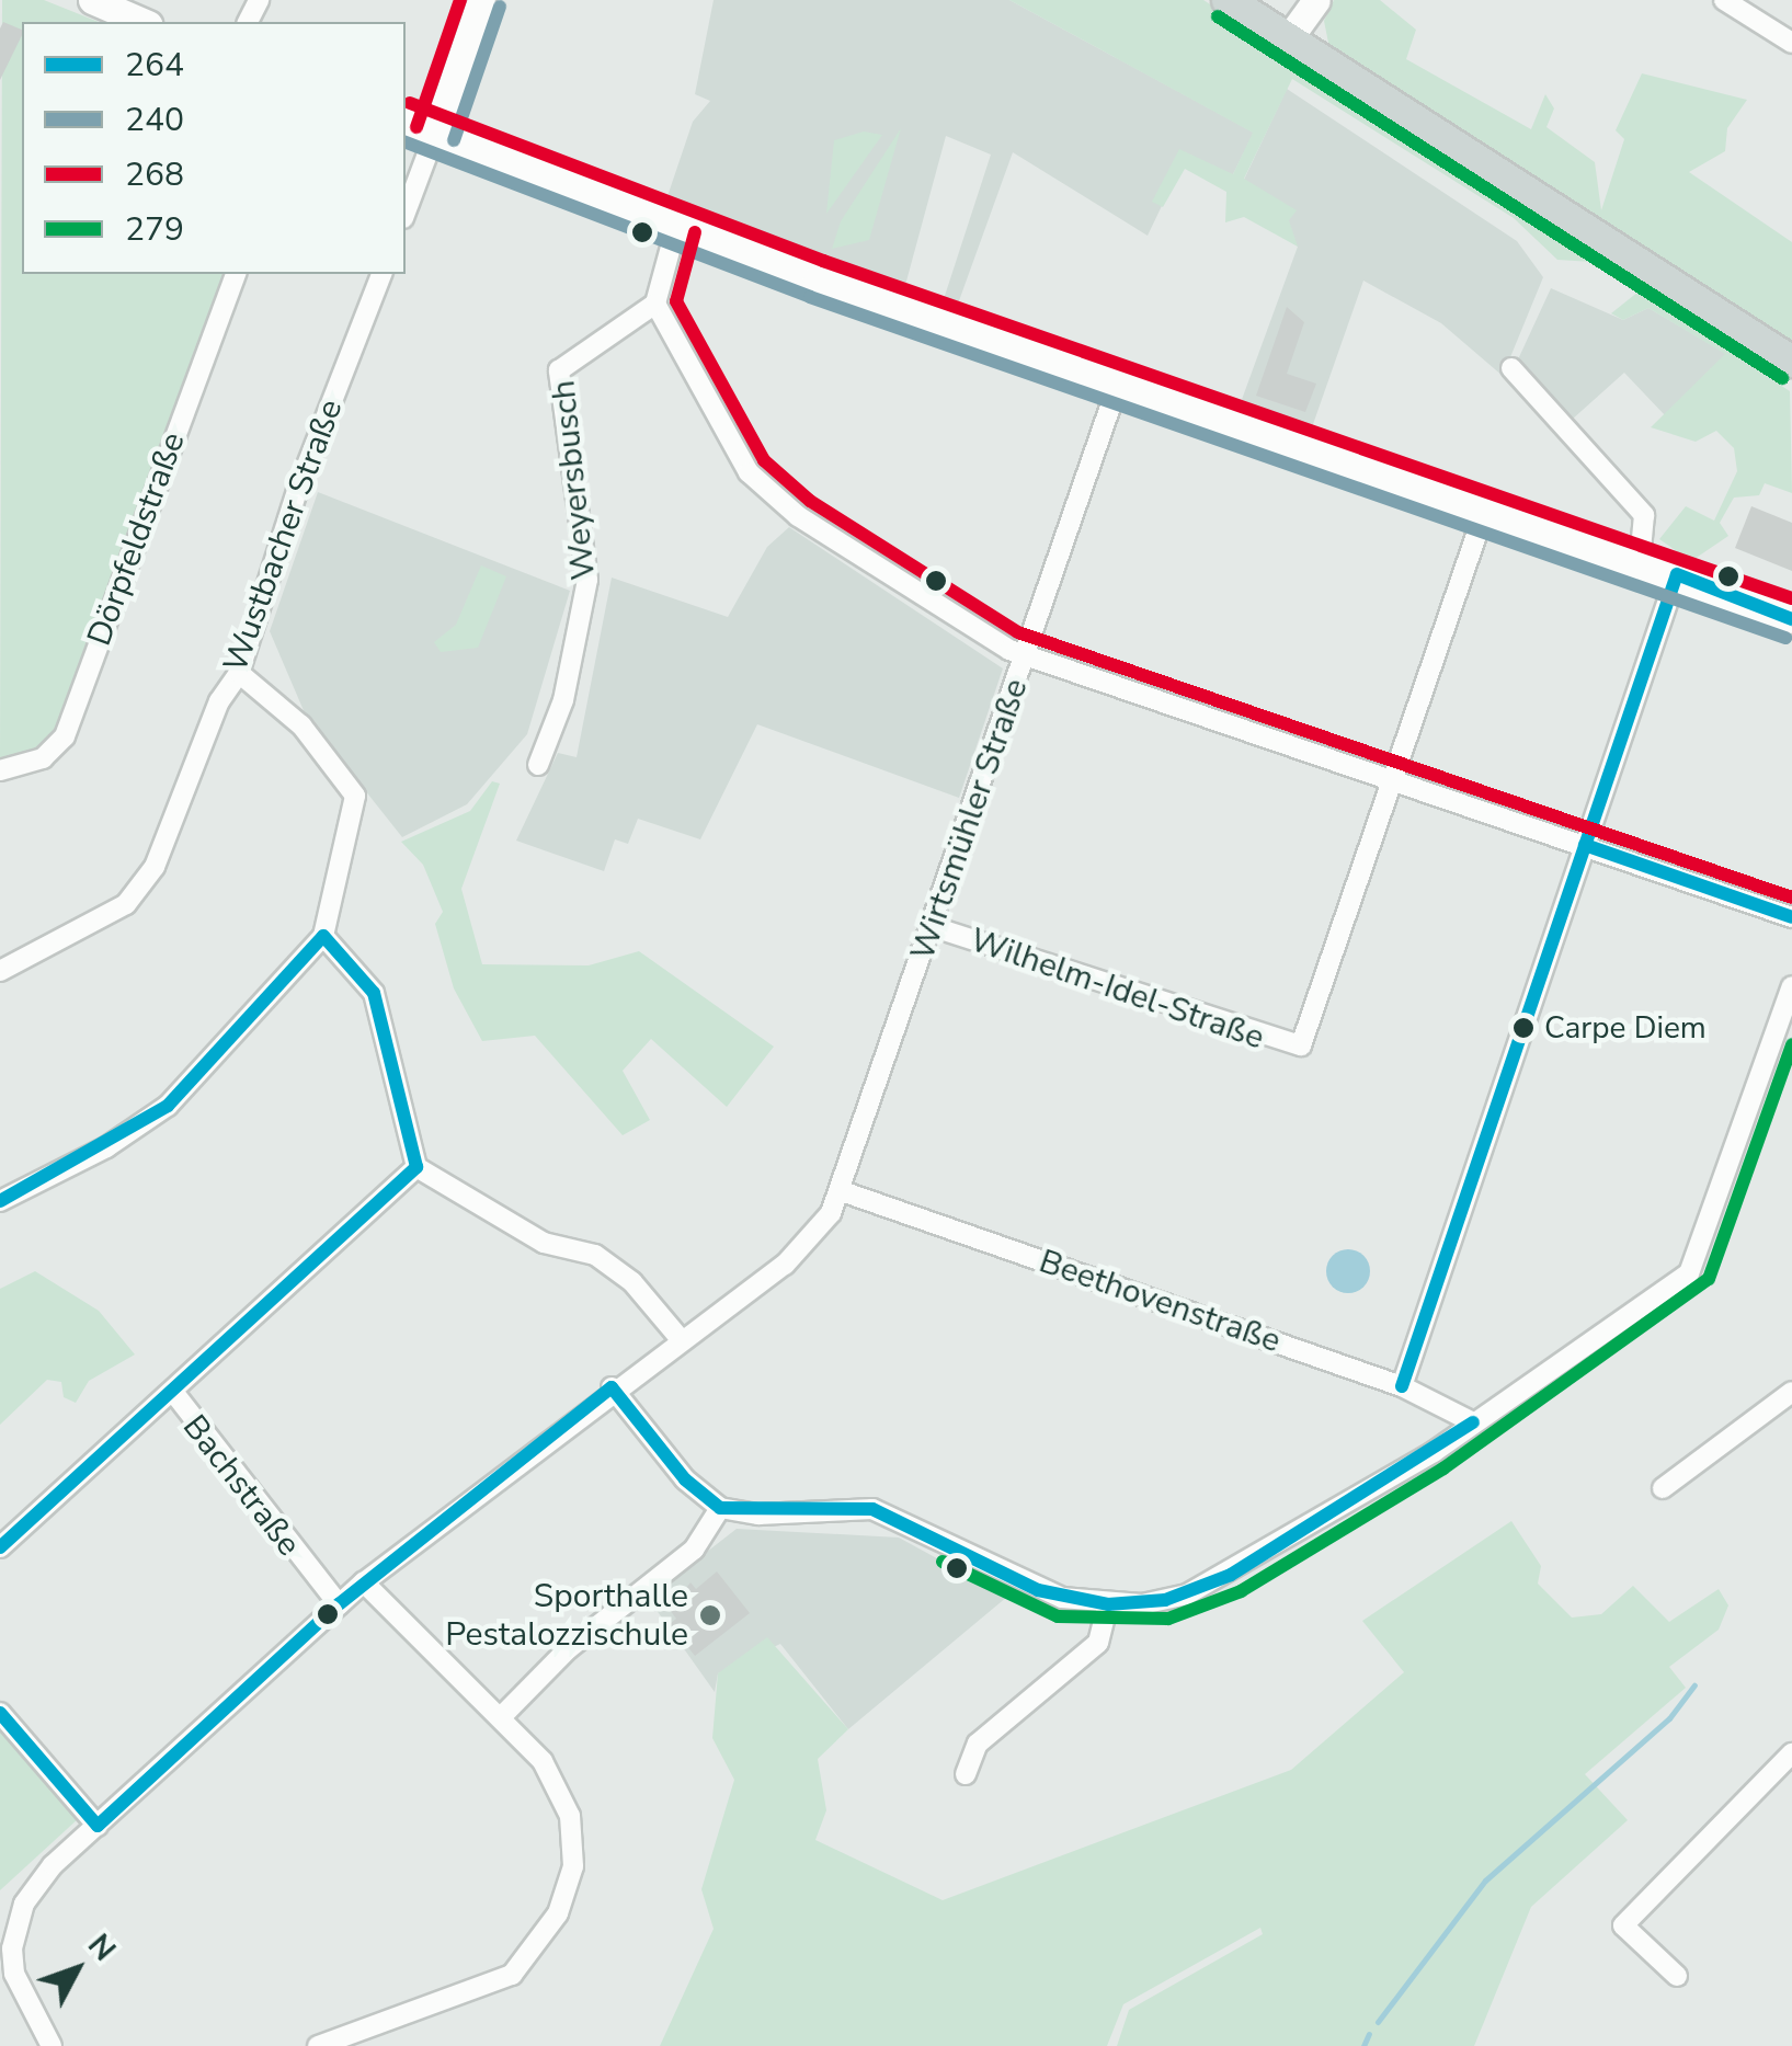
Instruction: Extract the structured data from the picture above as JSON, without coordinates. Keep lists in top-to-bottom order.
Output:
{
  "streets": {
    "street": [
      "Weyersbusch",
      "Wustbacher Straße",
      "Dörpfeldstraße",
      "Wirtsmühler Straße",
      "Wilhelm-Idel-Straße",
      "Beethovenstraße",
      "Bachstraße"
    ]
  },
  "crossings": [
    ["Wirtsmühler Straße", "Wilhelm-Idel-Straße"],
    ["Wirtsmühler Straße", "Beethovenstraße"],
    ["Wirtsmühler Straße", "Bachstraße"]
  ],
  "places": ["Carpe Diem", "Sporthalle Pestalozzischule"],
  "lines": [
    "transit line 268",
    "transit line 240",
    "transit line 279",
    "transit line 264"
  ],
  "legend": [
    "264",
    "240",
    "268",
    "279"
  ],
  "north": "top right"
}
